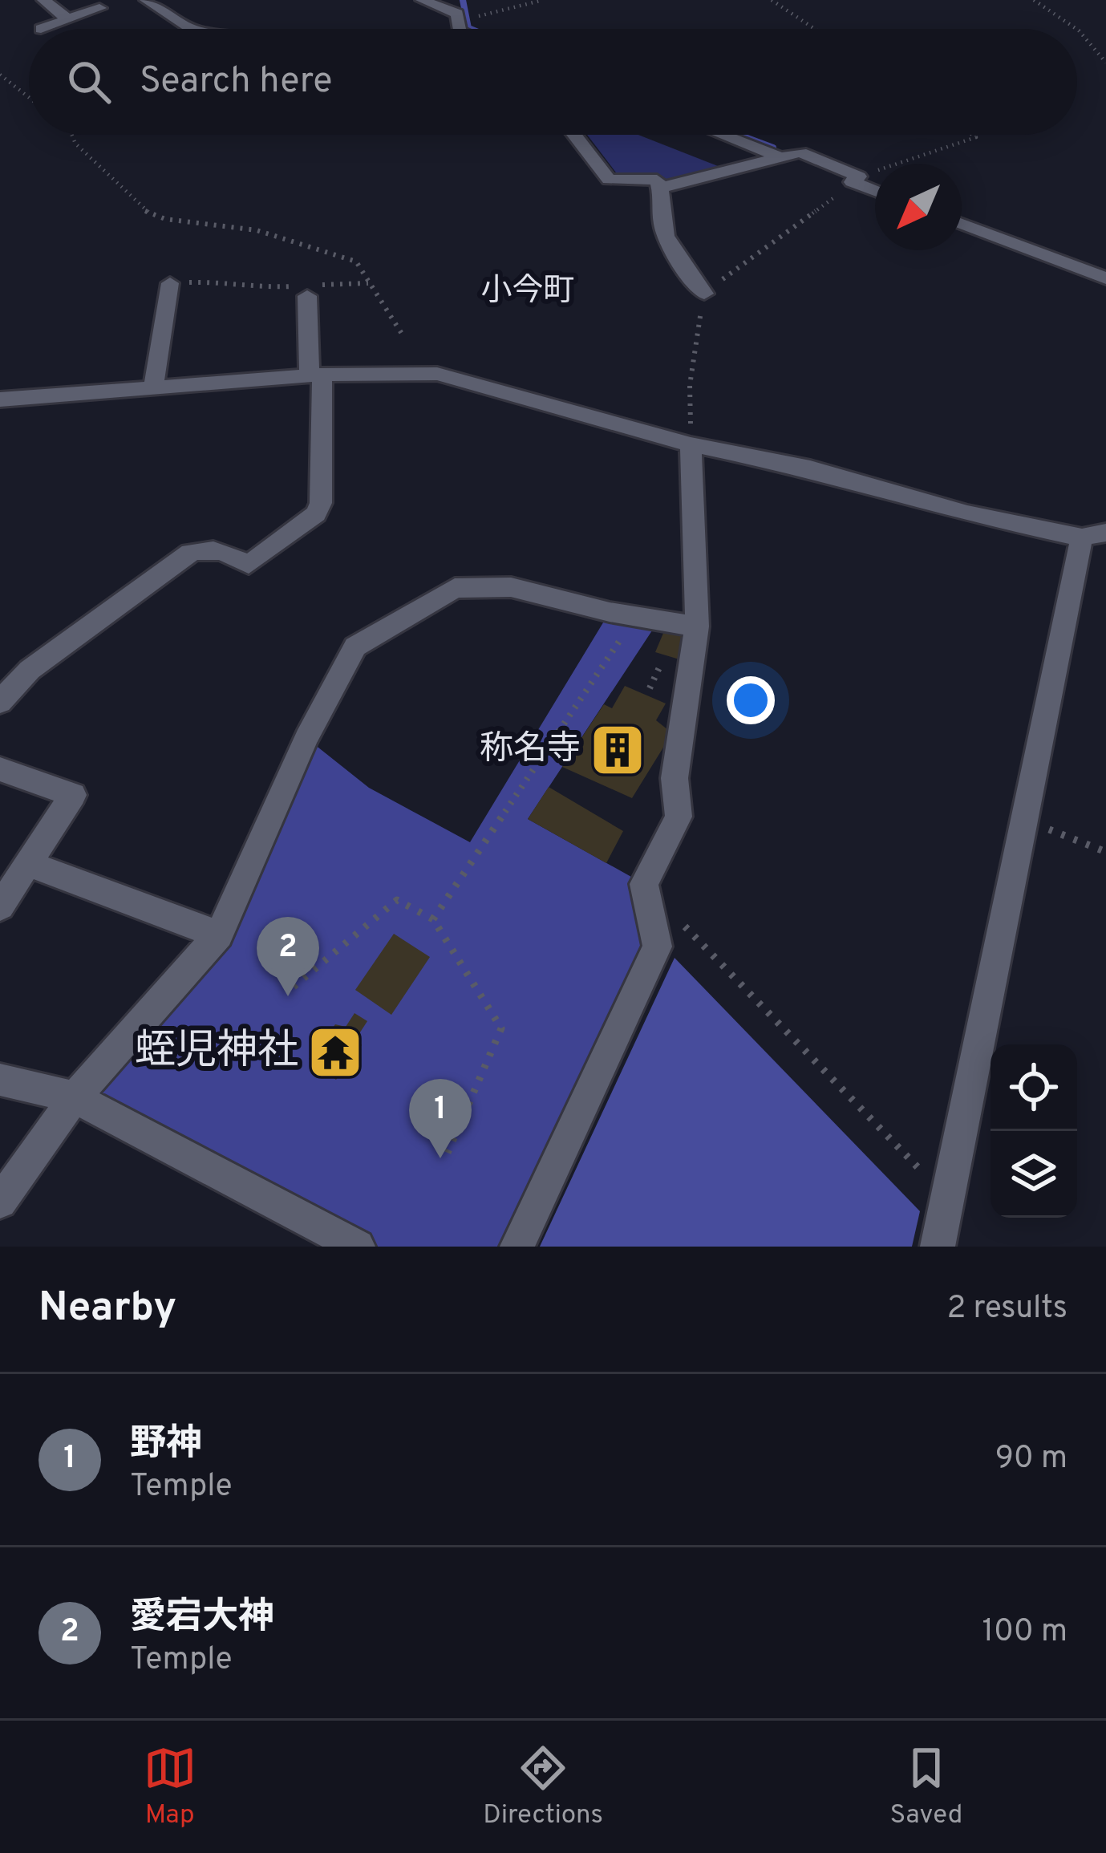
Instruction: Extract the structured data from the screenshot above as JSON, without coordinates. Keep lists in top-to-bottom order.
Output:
{
  "districts": ["小今町"],
  "places": {
    "building": ["称名寺"],
    "temple": ["蛭児神社"]
  },
  "north": "bottom left",
  "page": {
    "search": "Search here",
    "pins": ["2", "1"],
    "heading": ["Nearby", "2 results"],
    "list": [
      {
        "mark": "1",
        "name": "野神",
        "note": "Temple",
        "value": "90 m"
      },
      {
        "mark": "2",
        "name": "愛宕大神",
        "note": "Temple",
        "value": "100 m"
      }
    ],
    "nav": ["Map", "Directions", "Saved"]
  }
}
